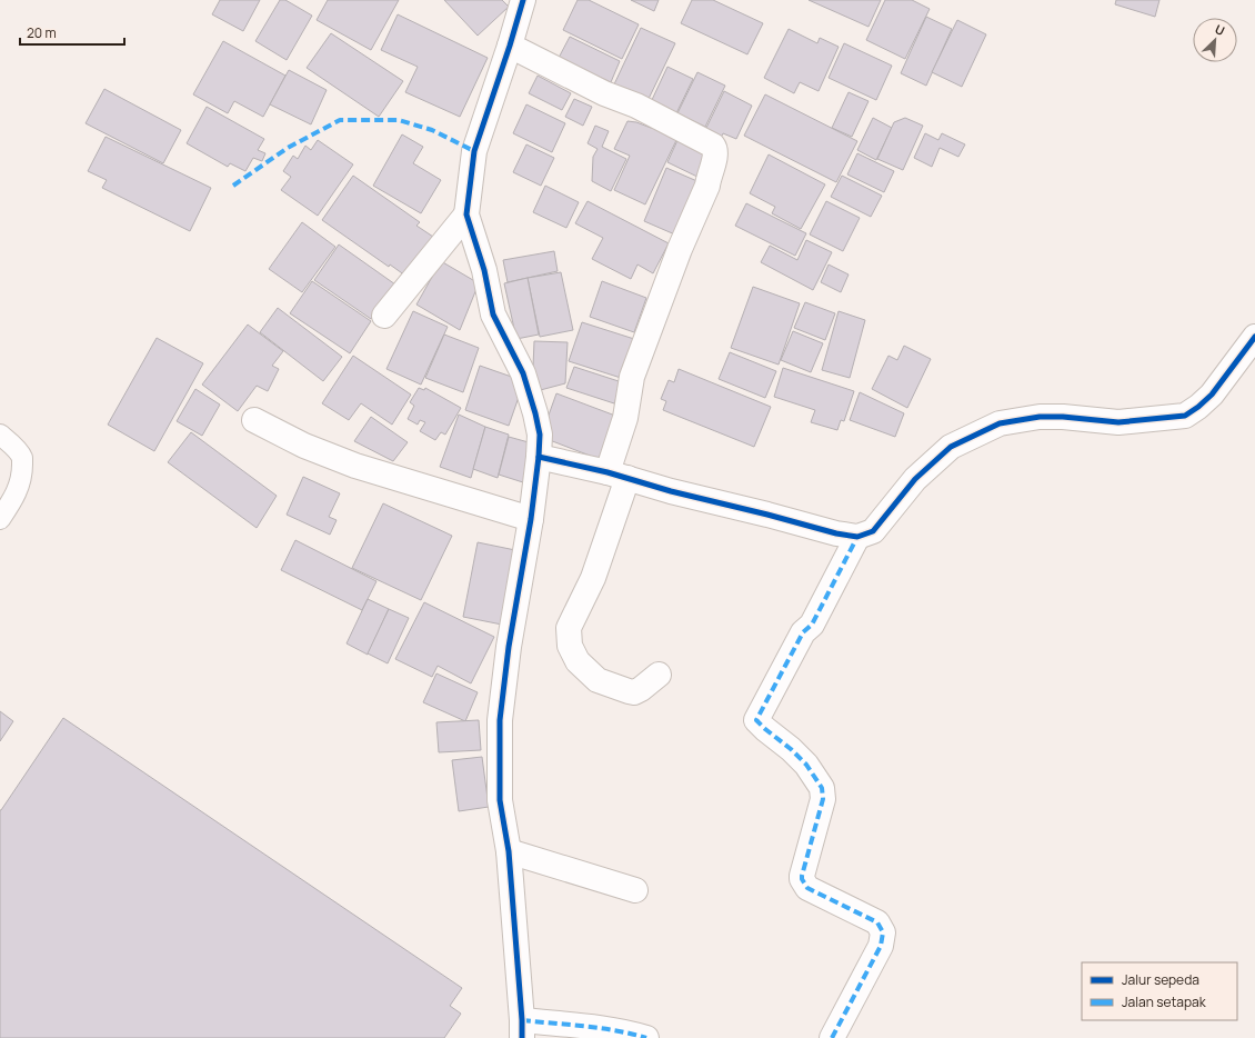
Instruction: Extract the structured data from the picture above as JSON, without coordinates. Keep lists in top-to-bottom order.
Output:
{
  "legend": ["Jalur sepeda", "Jalan setapak"],
  "scale_bar": "20 m",
  "north": "top right"
}
